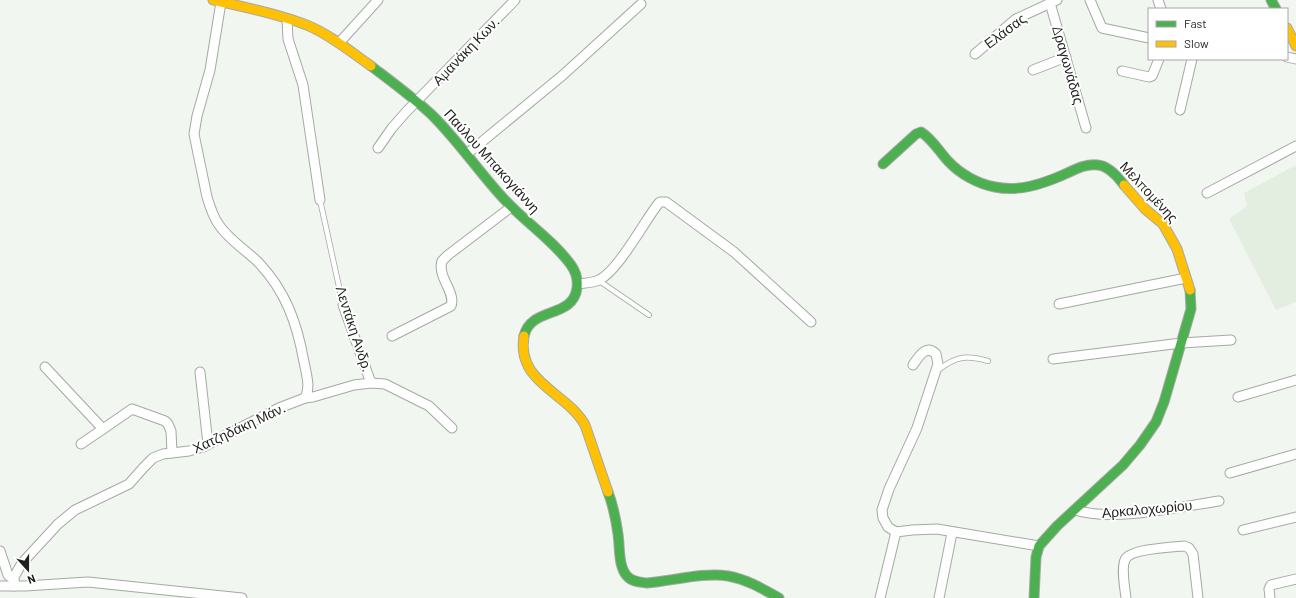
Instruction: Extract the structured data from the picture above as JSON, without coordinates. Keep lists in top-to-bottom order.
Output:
{
  "streets": {
    "street": [
      "Ελάσας",
      "Αμανάκη Κων.",
      "Δραγωνάδας",
      "Παύλου Μπακογιάννη",
      "Μελπομένης",
      "Λεντάκη Ανδρ.",
      "Χατζηδάκη Μάν.",
      "Αρκαλοχωρίου"
    ]
  },
  "crossings": [
    ["Ελάσας", "Δραγωνάδας"],
    ["Αμανάκη Κων.", "Παύλου Μπακογιάννη"],
    ["Παύλου Μπακογιάννη", "Λεντάκη Ανδρ."],
    ["Μελπομένης", "Αρκαλοχωρίου"],
    ["Λεντάκη Ανδρ.", "Χατζηδάκη Μάν."]
  ],
  "legend": ["Fast", "Slow"],
  "north": "bottom"
}
